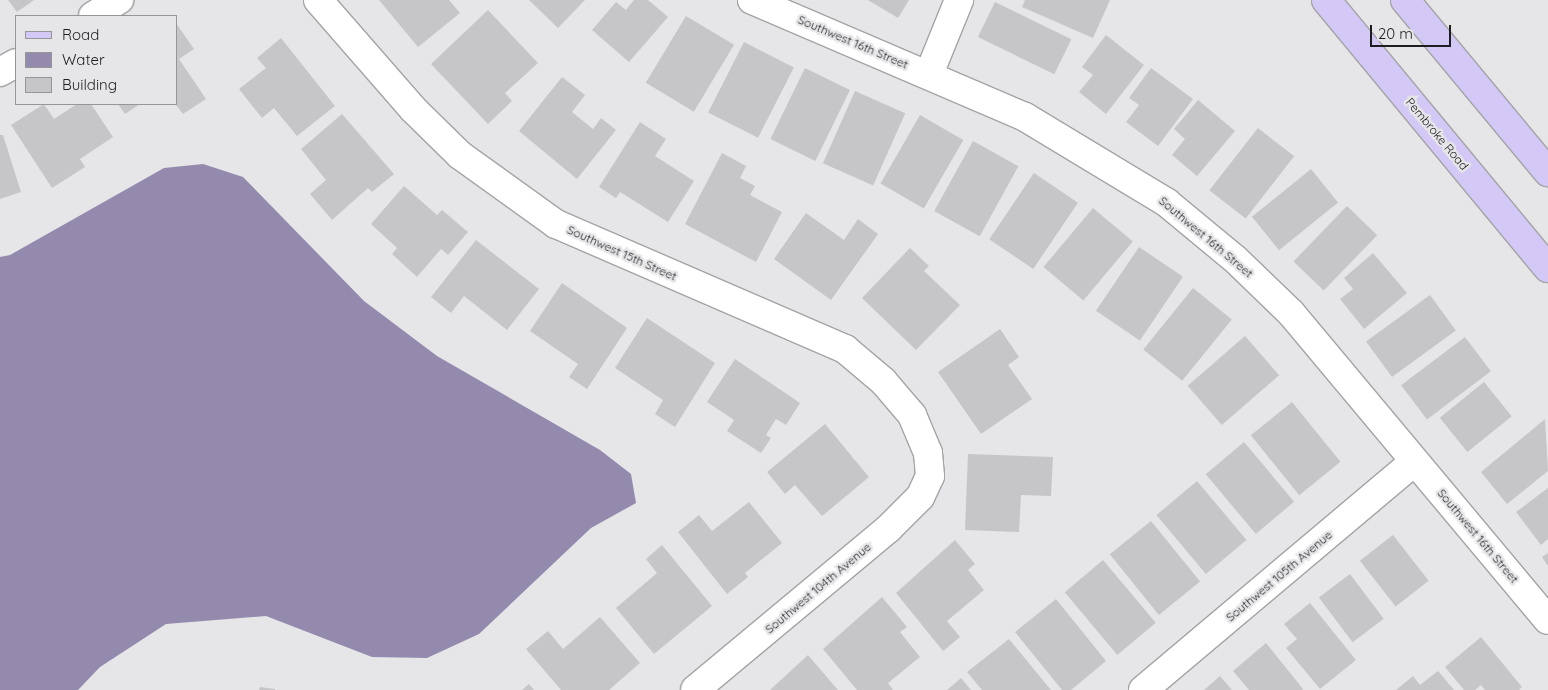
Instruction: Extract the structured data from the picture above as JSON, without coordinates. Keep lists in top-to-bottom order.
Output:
{
  "streets": {
    "main road": ["Pembroke Road"],
    "street": [
      "Southwest 16th Street",
      "Southwest 15th Street",
      "Southwest 105th Avenue",
      "Southwest 104th Avenue"
    ]
  },
  "crossings": [
    ["Southwest 16th Street", "Southwest 105th Avenue"],
    ["Southwest 15th Street", "Southwest 104th Avenue"]
  ],
  "legend": ["Road", "Water", "Building"],
  "scale_bar": "20 m"
}
